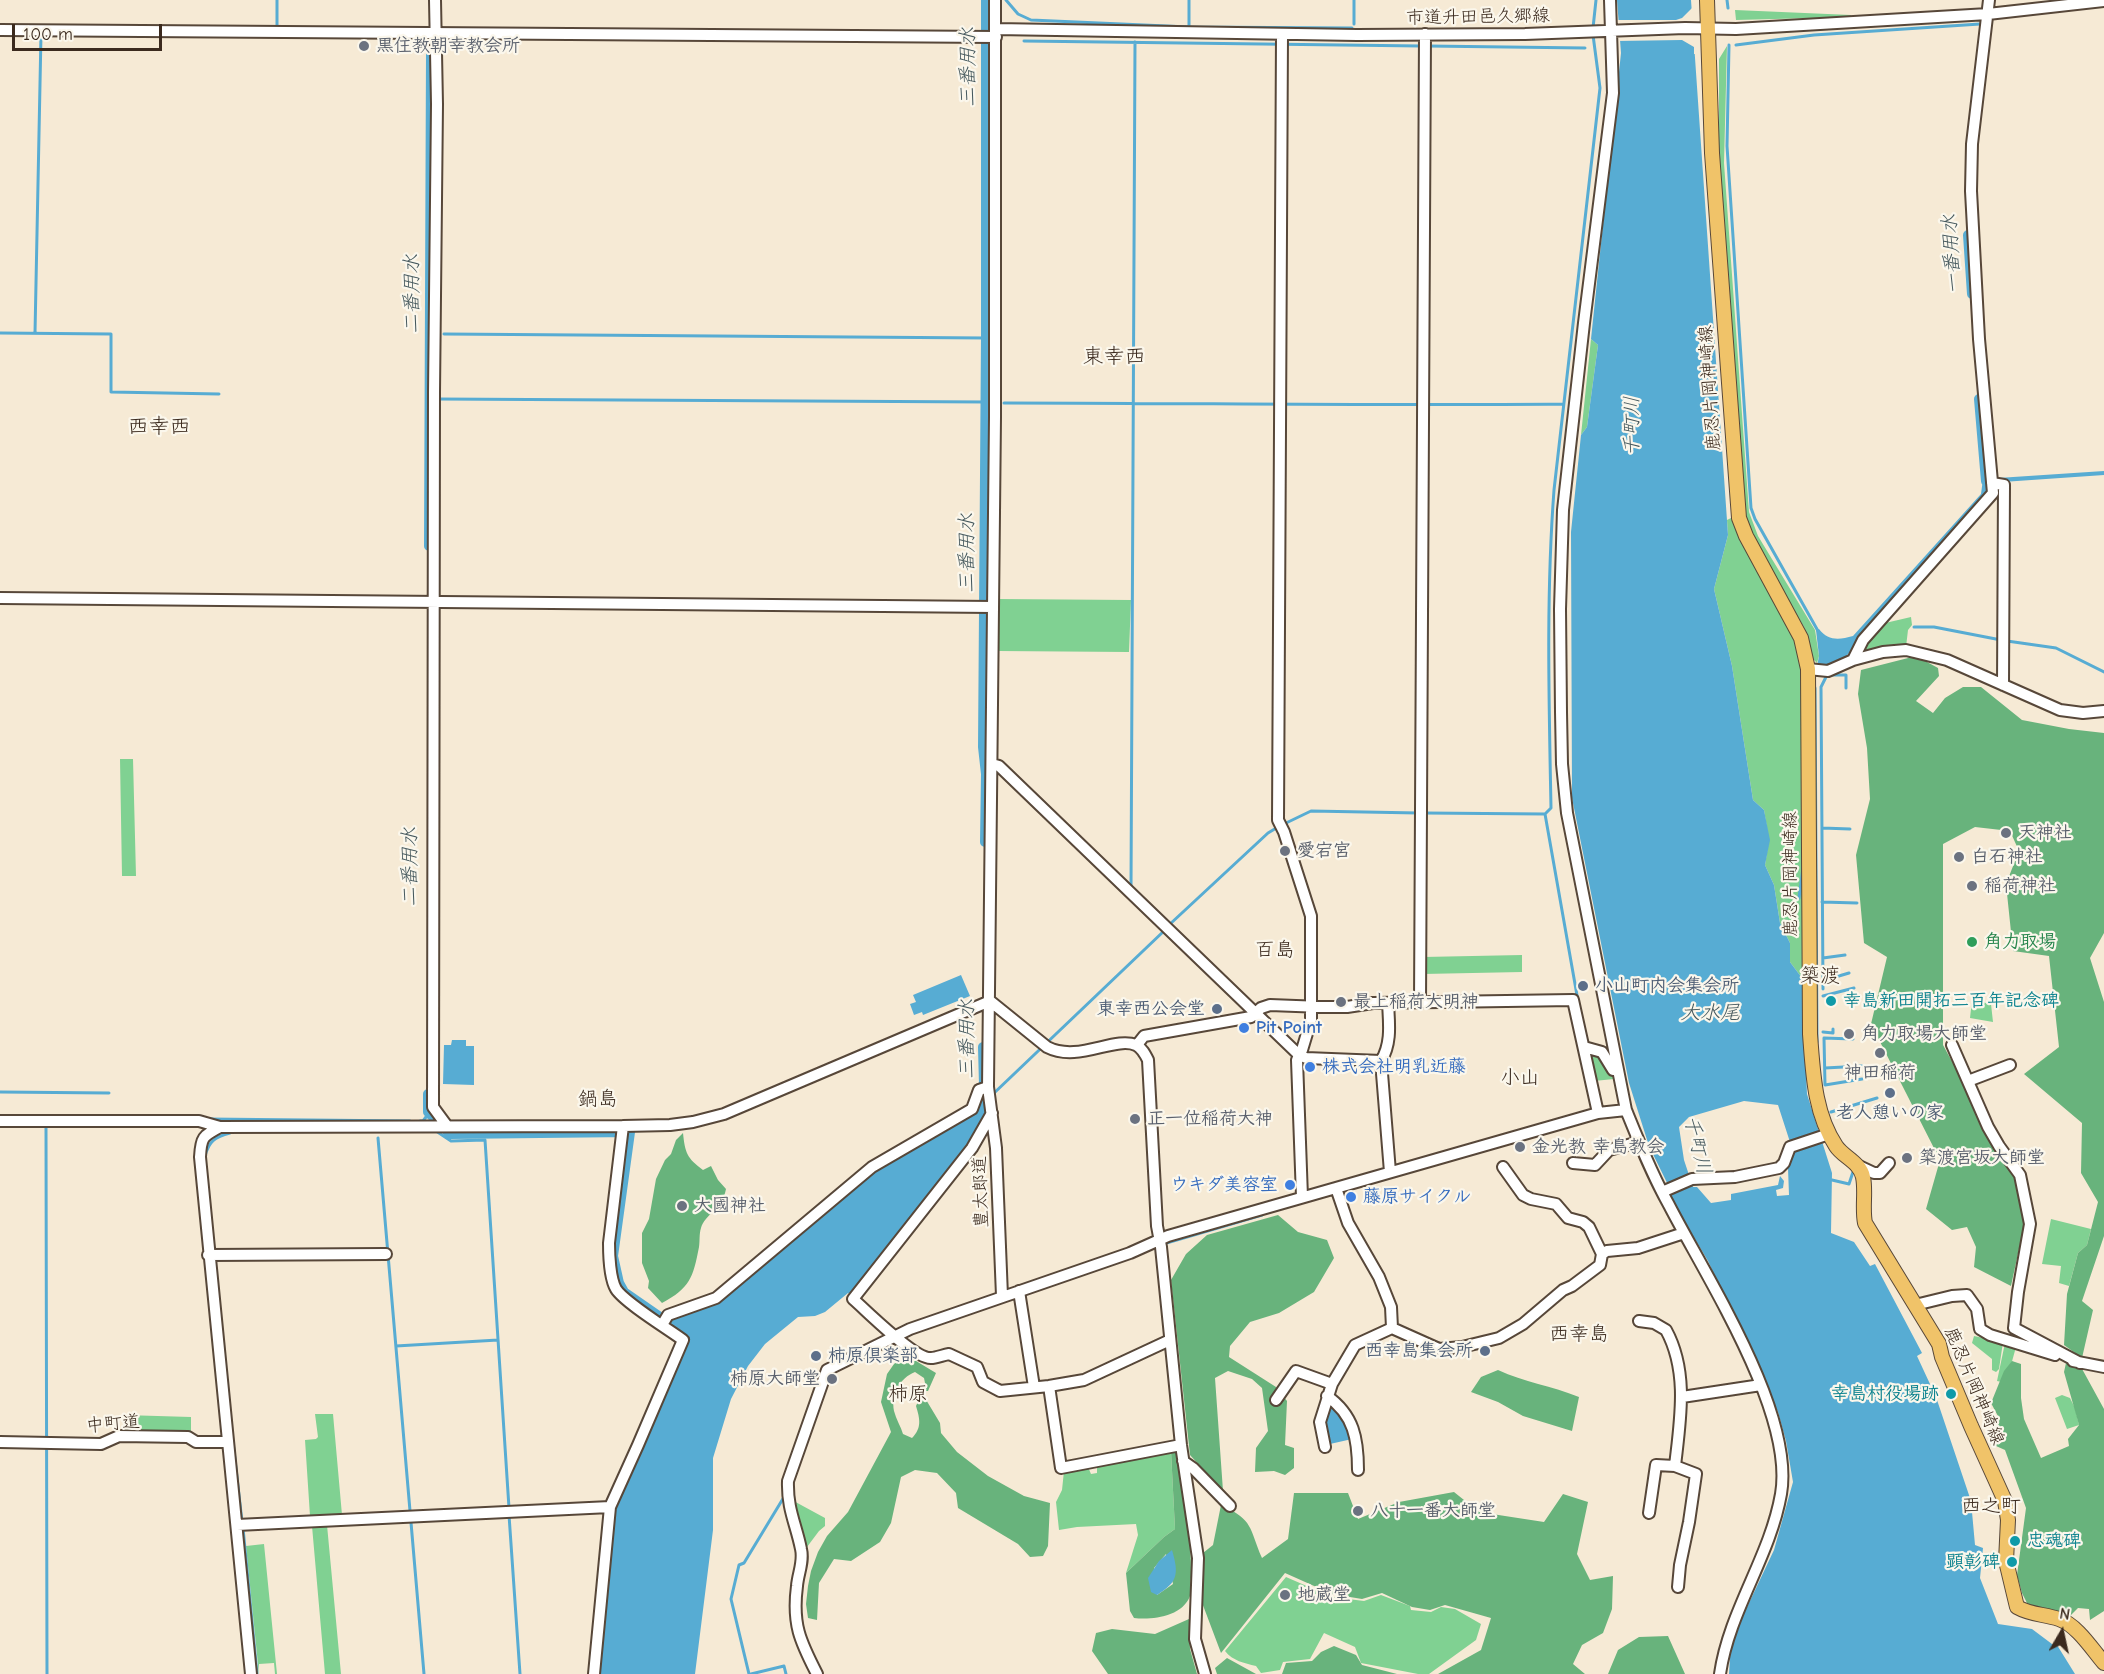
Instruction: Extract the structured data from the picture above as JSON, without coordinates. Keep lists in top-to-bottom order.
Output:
{
  "streets": {
    "main road": ["鹿忍片岡神崎線"],
    "street": ["市道升田邑久郷線", "豊太郎道", "中町道"]
  },
  "crossings": [
    ["市道升田邑久郷線", "鹿忍片岡神崎線"],
    ["市道升田邑久郷線", "豊太郎道"]
  ],
  "districts": [
    "東幸西",
    "西幸西",
    "百島",
    "築渡",
    "小山",
    "鍋島",
    "西幸島",
    "柿原",
    "西之町"
  ],
  "water": [
    "三番用水",
    "一番用水",
    "二番用水",
    "千町川",
    "大水尾"
  ],
  "places": [
    "黒住教朝幸教会所",
    "天神社",
    "愛宕宮",
    "白石神社",
    "稲荷神社",
    "角力取場",
    "小山町内会集会所",
    "幸島新田開拓三百年記念碑",
    "最上稲荷大明神",
    "東幸西公会堂",
    "Pit Point",
    "角力取場大師堂",
    "神田稲荷",
    "株式会社明乳近藤",
    "老人憩いの家",
    "正一位稲荷大神",
    "金光教 幸島教会",
    "築渡宮坂大師堂",
    "ウキダ美容室",
    "藤原サイクル",
    "大國神社",
    "西幸島集会所",
    "柿原倶楽部",
    "柿原大師堂",
    "幸島村役場跡",
    "八十一番大師堂",
    "忠魂碑",
    "顕彰碑",
    "地蔵堂"
  ],
  "scale_bar": "100 m",
  "north": "top"
}
